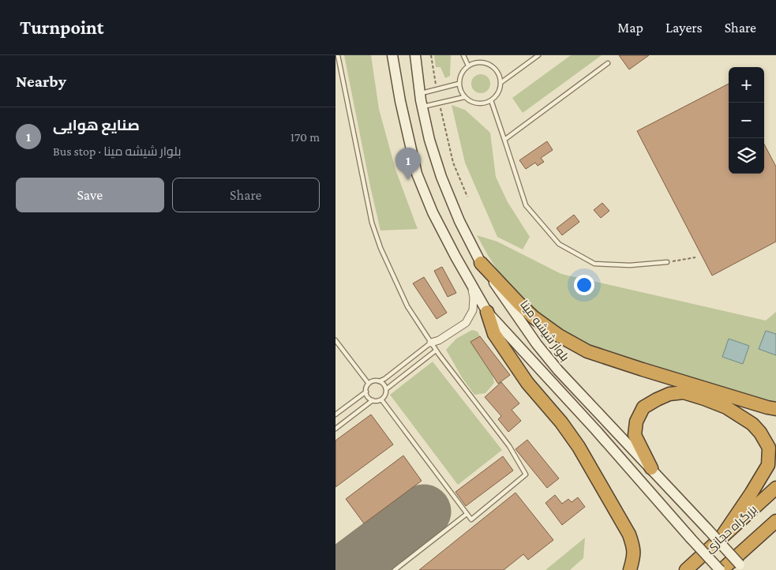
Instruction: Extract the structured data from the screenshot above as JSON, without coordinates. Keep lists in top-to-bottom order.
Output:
{
  "streets": {
    "highway": ["بزرگراه حجازی"],
    "main road": ["بلوار شیشه مینا"]
  },
  "page": {
    "header": "Turnpoint",
    "nav": ["Map", "Layers", "Share"],
    "heading": "Nearby",
    "map_buttons": ["+", "−"],
    "list": [
      {
        "mark": "1",
        "name": "صنایع هوایی",
        "note": "Bus stop · بلوار شیشه مینا",
        "value": "170 m"
      }
    ],
    "pins": "1",
    "buttons": ["Save", "Share"]
  }
}
